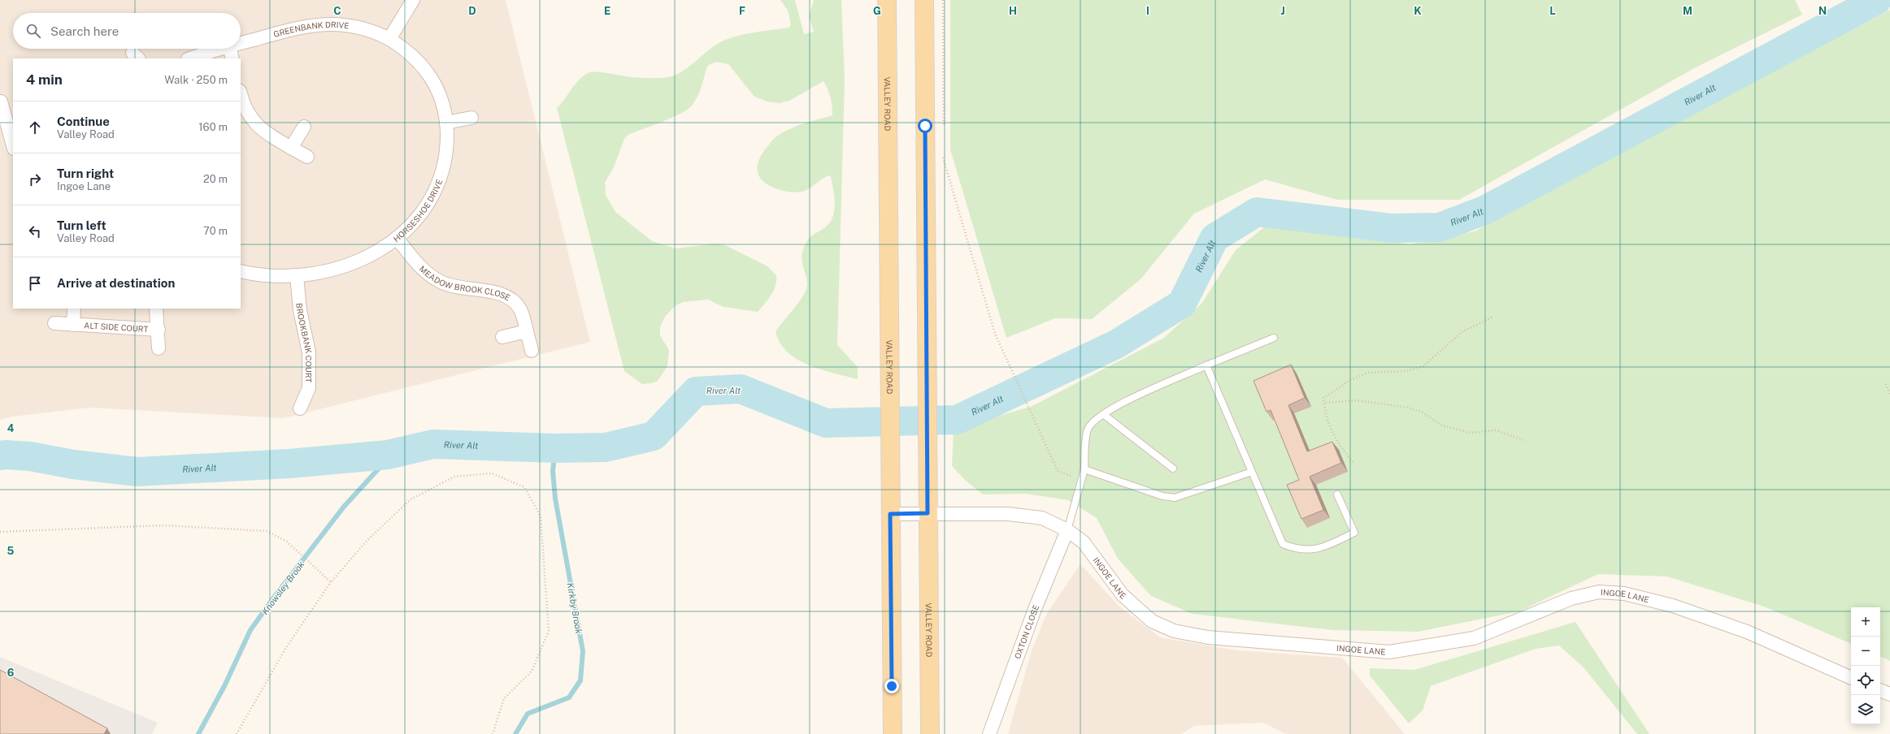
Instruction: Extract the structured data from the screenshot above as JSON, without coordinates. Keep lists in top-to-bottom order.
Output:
{
  "streets": {
    "main road": ["VALLEY ROAD"],
    "street": [
      "GREENBANK DRIVE",
      "HORSESHOE DRIVE",
      "MEADOW BROOK CLOSE",
      "ALT SIDE COURT",
      "BROOKBANK COURT",
      "INGOE LANE",
      "OXTON CLOSE"
    ]
  },
  "crossings": [
    ["GREENBANK DRIVE", "HORSESHOE DRIVE"],
    ["VALLEY ROAD", "INGOE LANE"],
    ["HORSESHOE DRIVE", "MEADOW BROOK CLOSE"],
    ["HORSESHOE DRIVE", "BROOKBANK COURT"],
    ["INGOE LANE", "OXTON CLOSE"]
  ],
  "water": ["River Alt", "Knowsley Brook", "Kirkby Brook"],
  "page": {
    "search": "Search here",
    "heading": ["4 min", "Walk · 250 m"],
    "list": [
      ["Continue", "Valley Road", "160 m"],
      ["Turn right", "Ingoe Lane", "20 m"],
      ["Turn left", "Valley Road", "70 m"],
      "Arrive at destination"
    ],
    "map_buttons": ["+", "−"]
  },
  "grid": {
    "columns": [
      "C",
      "D",
      "E",
      "F",
      "G",
      "H",
      "I",
      "J",
      "K",
      "L",
      "M",
      "N"
    ],
    "rows": ["4", "5", "6"]
  }
}
